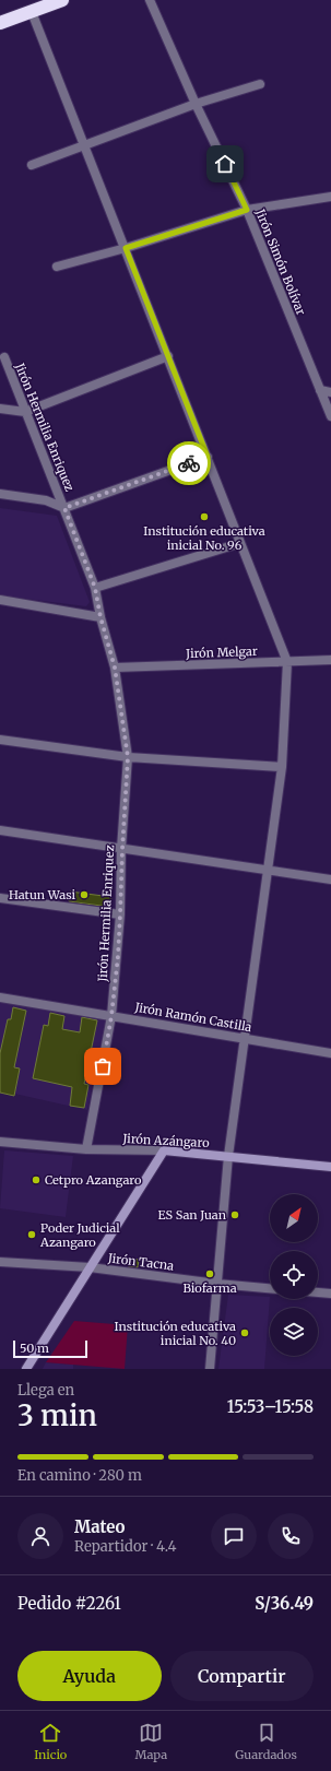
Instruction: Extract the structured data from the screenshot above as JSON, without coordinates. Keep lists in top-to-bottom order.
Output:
{
  "streets": {
    "street": [
      "Jirón Simón Bolívar",
      "Jirón Hermilia Enriquez",
      "Jirón Melgar",
      "Jirón Ramón Castilla",
      "Jirón Azángaro",
      "Jirón Tacna"
    ]
  },
  "crossings": [
    ["Jirón Hermilia Enriquez", "Jirón Melgar"],
    ["Jirón Hermilia Enriquez", "Jirón Ramón Castilla"],
    ["Jirón Hermilia Enriquez", "Jirón Azángaro"]
  ],
  "places": [
    "Institución educativa inicial No. 96",
    "Hatun Wasi",
    "Cetpro Azangaro",
    "ES San Juan",
    "Poder Judicial Azangaro",
    "Biofarma",
    "Institución educativa inicial No. 40"
  ],
  "scale_bar": "50 m",
  "north": "top right",
  "page": {
    "scale": "50 m",
    "heading": ["3 min", "Llega en", "15:53–15:58"],
    "panel": [
      "Mateo",
      "Repartidor · 4.4",
      "Pedido #2261",
      "S/36.49"
    ],
    "bar": "En camino · 280 m",
    "buttons": ["Ayuda", "Compartir"],
    "tabs": ["Inicio", "Mapa", "Guardados"]
  }
}
